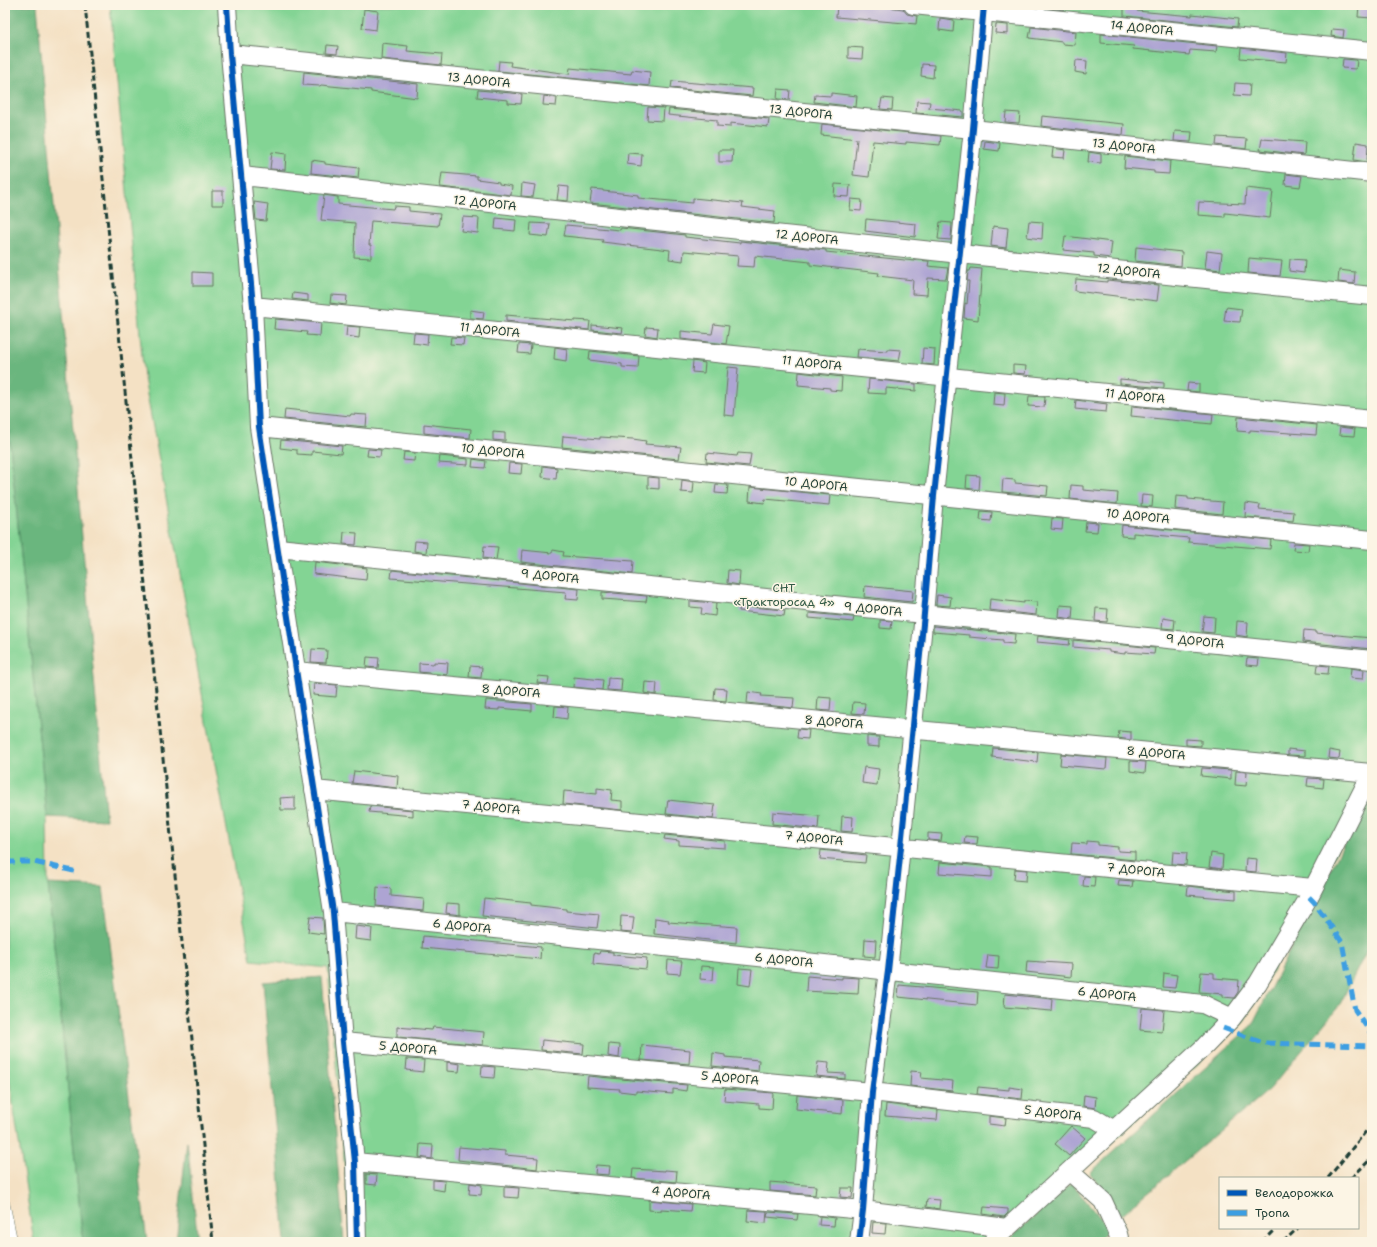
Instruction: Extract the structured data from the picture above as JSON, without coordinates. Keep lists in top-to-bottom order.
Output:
{
  "streets": {
    "street": [
      "14 ДОРОГА",
      "13 ДОРОГА",
      "12 ДОРОГА",
      "11 ДОРОГА",
      "10 ДОРОГА",
      "9 ДОРОГА",
      "8 ДОРОГА",
      "7 ДОРОГА",
      "6 ДОРОГА",
      "5 ДОРОГА",
      "4 ДОРОГА"
    ]
  },
  "parks": ["СНТ «Тракторосад 4»"],
  "legend": ["Велодорожка", "Тропа"]
}
